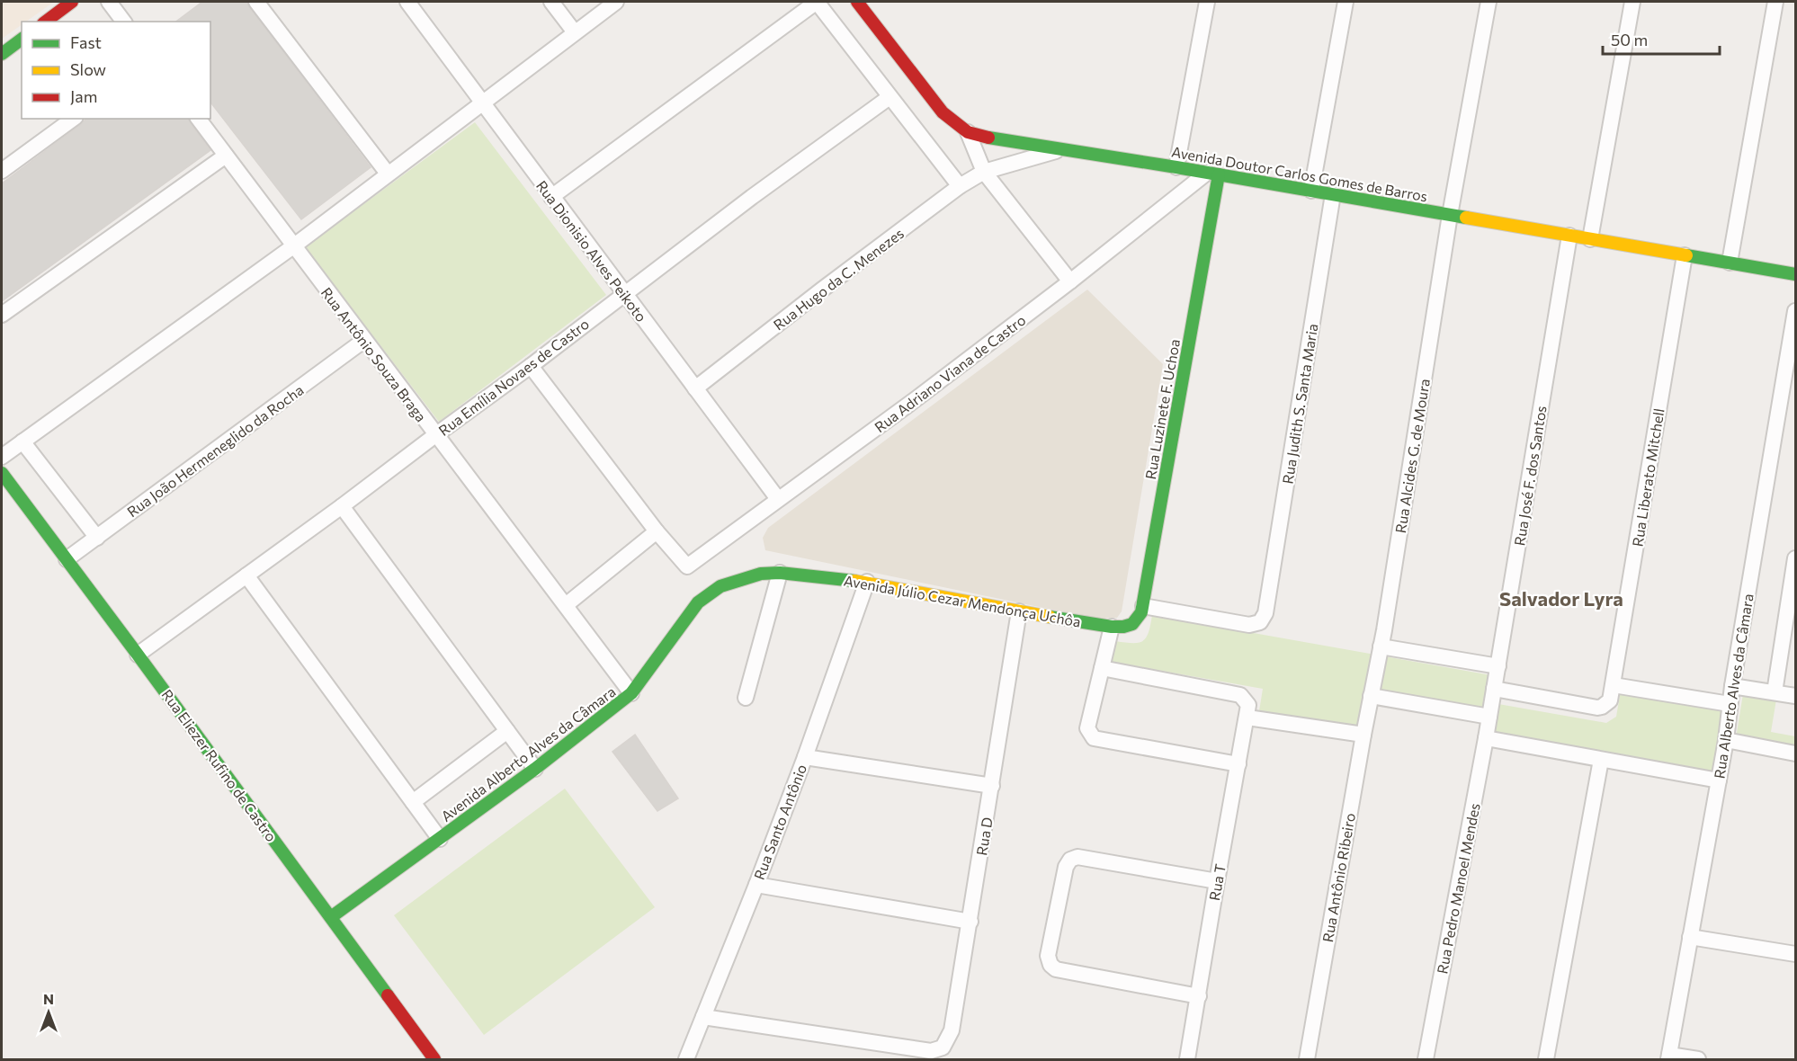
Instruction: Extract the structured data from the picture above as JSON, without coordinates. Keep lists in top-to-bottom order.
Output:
{
  "streets": {
    "street": [
      "Avenida Doutor Carlos Gomes de Barros",
      "Rua Dionisio Alves Peikoto",
      "Rua Hugo da C. Menezes",
      "Rua Antônio Souza Braga",
      "Rua Adriano Viana de Castro",
      "Rua Emília Novaes de Castro",
      "Rua Judith S. Santa Maria",
      "Rua Luzinete F. Uchoa",
      "Rua João Hermeneglido da Rocha",
      "Rua Alcides G. de Moura",
      "Rua José F. dos Santos",
      "Rua Liberato Mitchell",
      "Avenida Júlio Cezar Mendonça Uchôa",
      "Rua Alberto Alves da Câmara",
      "Avenida Alberto Alves da Câmara",
      "Rua Eliezer Rufino de Castro",
      "Rua Santo Antônio",
      "Rua D",
      "Rua Antônio Ribeiro",
      "Rua T",
      "Rua Pedro Manoel Mendes"
    ]
  },
  "crossings": [
    ["Avenida Doutor Carlos Gomes de Barros", "Rua Hugo da C. Menezes"],
    ["Avenida Doutor Carlos Gomes de Barros", "Rua Adriano Viana de Castro"],
    ["Avenida Doutor Carlos Gomes de Barros", "Rua Judith S. Santa Maria"],
    ["Avenida Doutor Carlos Gomes de Barros", "Rua Luzinete F. Uchoa"],
    ["Avenida Doutor Carlos Gomes de Barros", "Rua Alcides G. de Moura"],
    ["Avenida Doutor Carlos Gomes de Barros", "Rua José F. dos Santos"],
    ["Avenida Doutor Carlos Gomes de Barros", "Rua Liberato Mitchell"],
    ["Rua Dionisio Alves Peikoto", "Rua Hugo da C. Menezes"],
    ["Rua Dionisio Alves Peikoto", "Rua Adriano Viana de Castro"],
    ["Rua Dionisio Alves Peikoto", "Rua Emília Novaes de Castro"],
    ["Rua Antônio Souza Braga", "Rua Emília Novaes de Castro"],
    ["Rua Antônio Souza Braga", "Rua João Hermeneglido da Rocha"],
    ["Rua Antônio Souza Braga", "Avenida Alberto Alves da Câmara"],
    ["Rua Adriano Viana de Castro", "Rua Luzinete F. Uchoa"],
    ["Rua Emília Novaes de Castro", "Rua Eliezer Rufino de Castro"],
    ["Rua Judith S. Santa Maria", "Rua Luzinete F. Uchoa"],
    ["Rua Luzinete F. Uchoa", "Avenida Júlio Cezar Mendonça Uchôa"],
    ["Rua João Hermeneglido da Rocha", "Rua Eliezer Rufino de Castro"],
    ["Rua Alcides G. de Moura", "Rua Antônio Ribeiro"],
    ["Rua José F. dos Santos", "Rua Liberato Mitchell"],
    ["Rua José F. dos Santos", "Rua Pedro Manoel Mendes"],
    ["Avenida Júlio Cezar Mendonça Uchôa", "Avenida Alberto Alves da Câmara"],
    ["Avenida Júlio Cezar Mendonça Uchôa", "Rua Santo Antônio"],
    ["Avenida Júlio Cezar Mendonça Uchôa", "Rua D"],
    ["Avenida Alberto Alves da Câmara", "Rua Eliezer Rufino de Castro"],
    ["Rua Santo Antônio", "Rua D"]
  ],
  "districts": ["Salvador Lyra"],
  "legend": ["Fast", "Slow", "Jam"],
  "scale_bar": "50 m",
  "north": "top"
}
